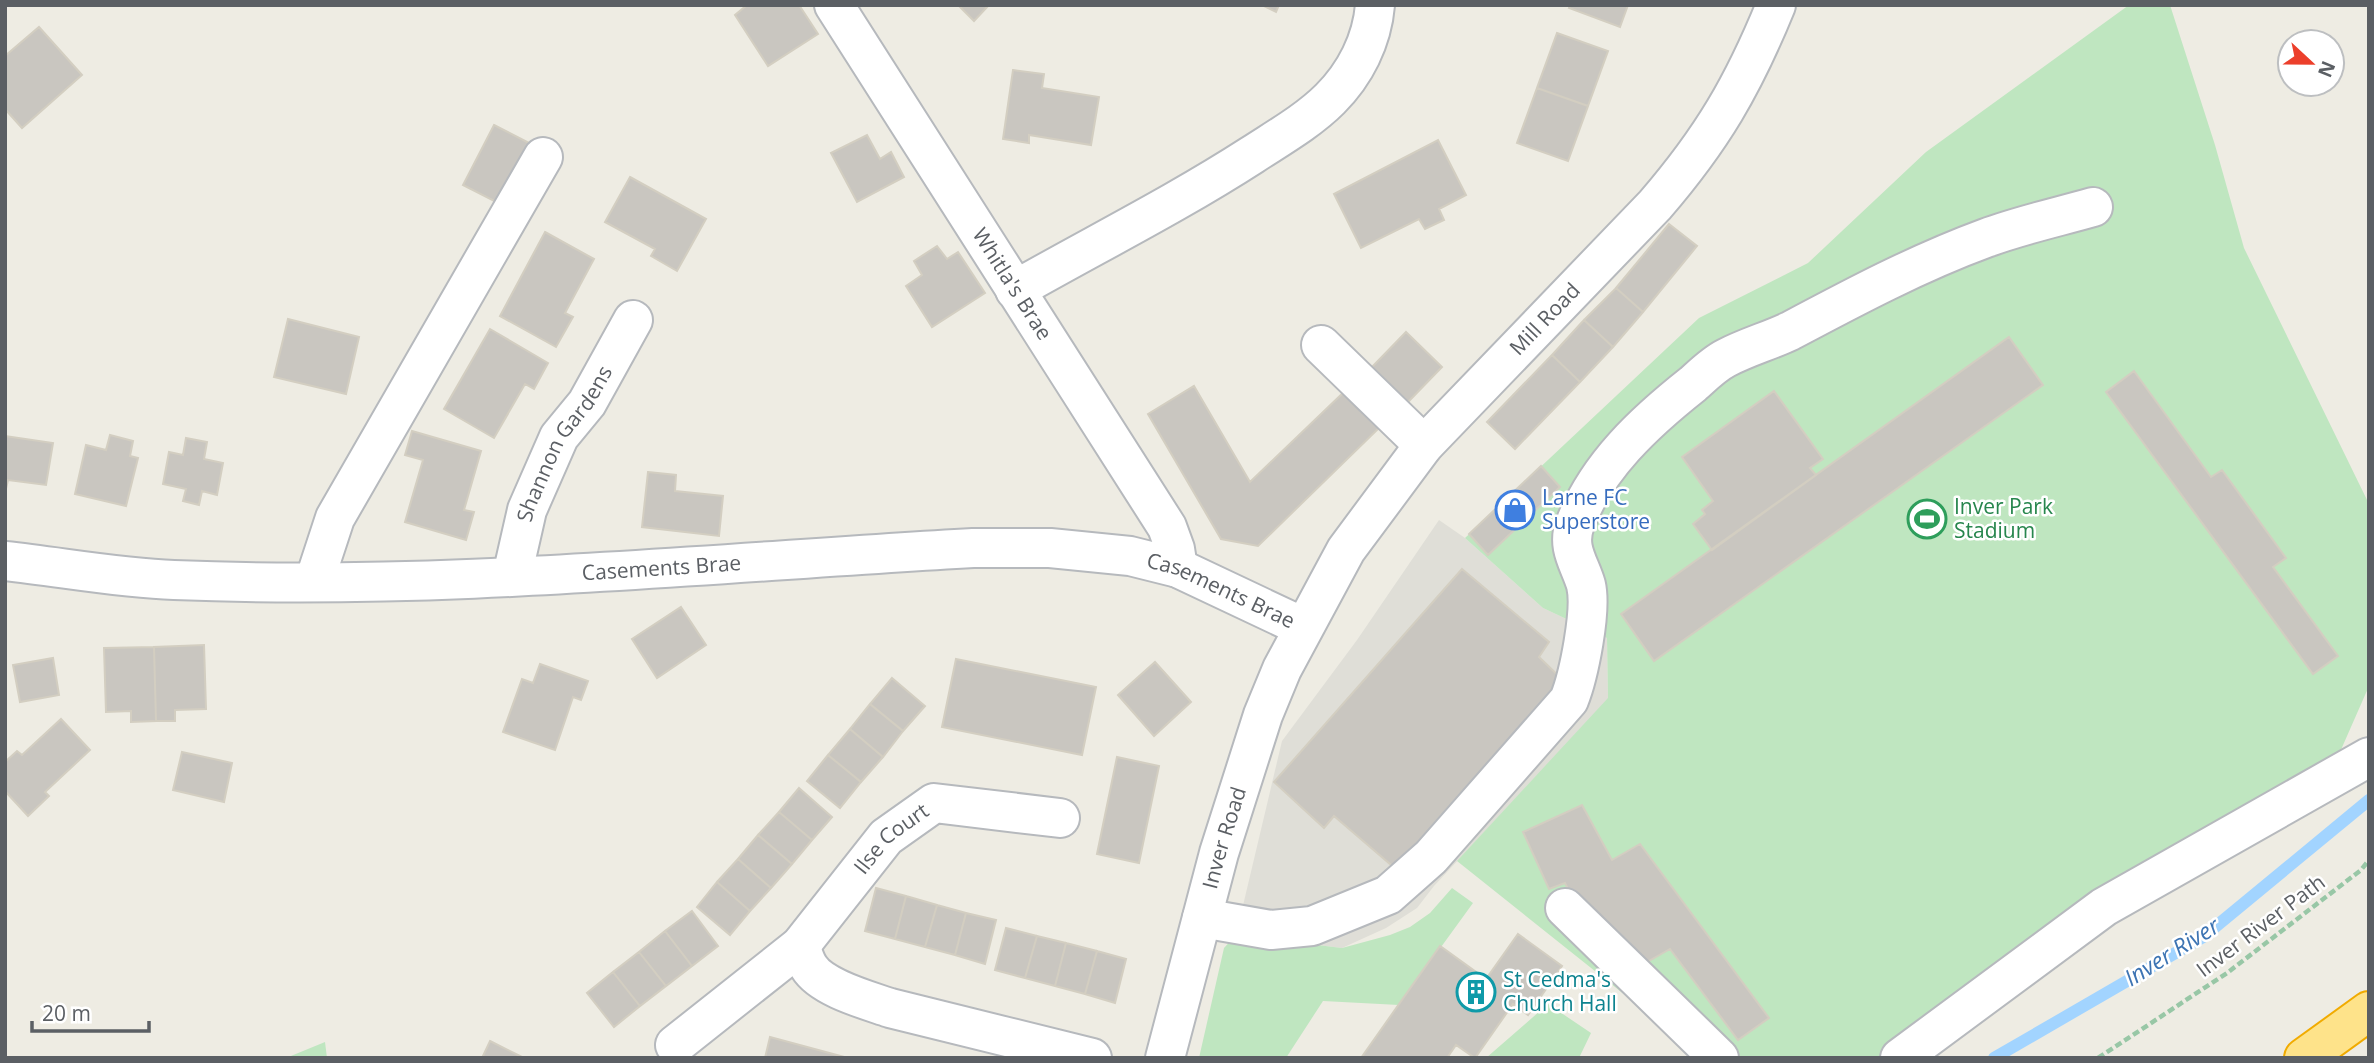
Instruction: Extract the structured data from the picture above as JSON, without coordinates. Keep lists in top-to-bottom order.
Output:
{
  "streets": {
    "street": [
      "Whitla's Brae",
      "Mill Road",
      "Shannon Gardens",
      "Casements Brae",
      "Inver Road",
      "Ilse Court"
    ],
    "path": ["Inver River Path"]
  },
  "crossings": [
    ["Whitla's Brae", "Casements Brae"],
    ["Mill Road", "Casements Brae"],
    ["Mill Road", "Inver Road"],
    ["Shannon Gardens", "Casements Brae"],
    ["Casements Brae", "Inver Road"]
  ],
  "water": ["Inver River"],
  "places": {
    "shop": ["Larne FC Superstore"],
    "sports": ["Inver Park Stadium"],
    "building": ["St Cedma's Church Hall"]
  },
  "scale_bar": "20 m",
  "north": "right"
}
